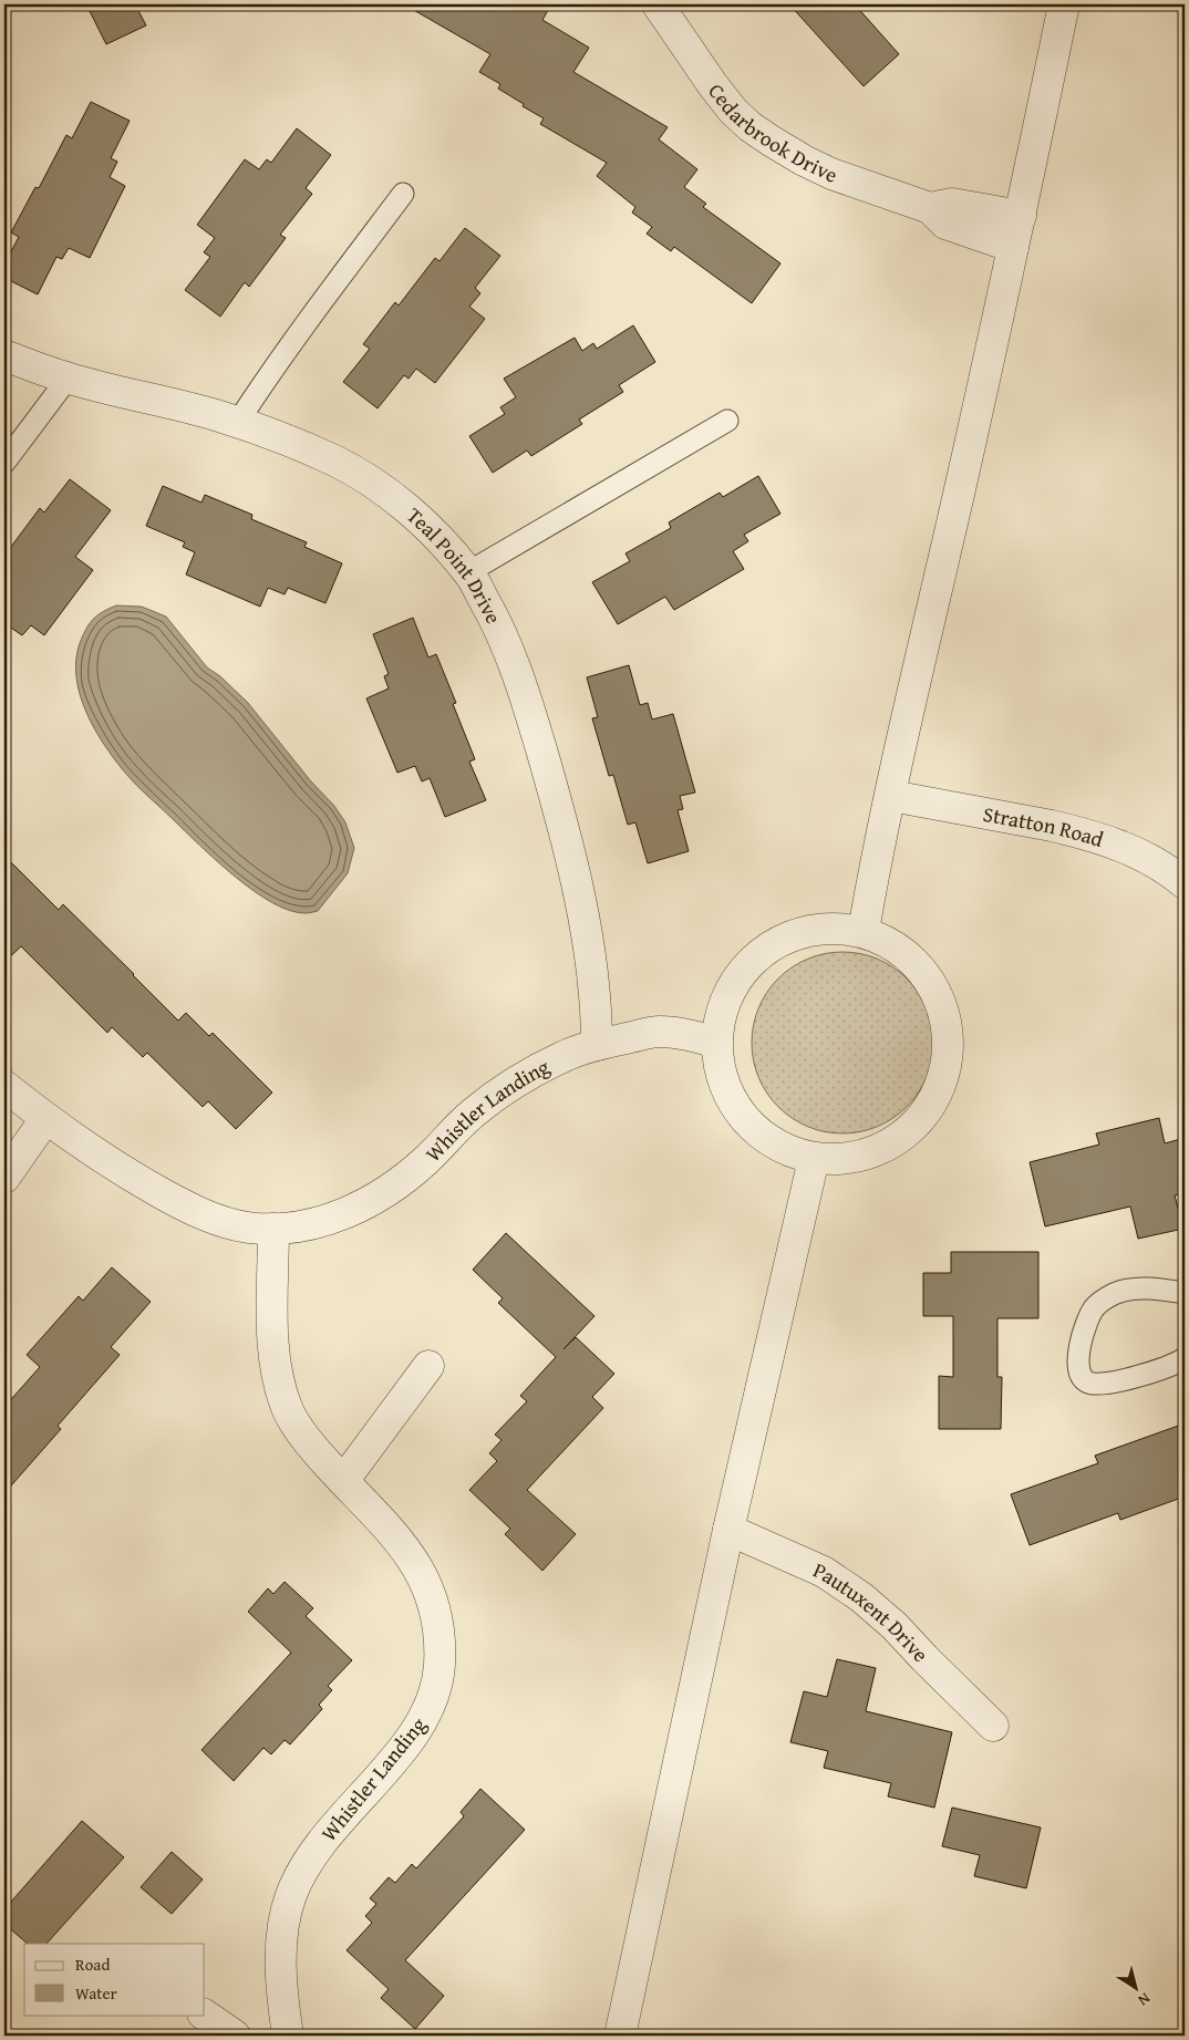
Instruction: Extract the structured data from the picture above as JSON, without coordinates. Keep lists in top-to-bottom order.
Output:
{
  "streets": {
    "street": [
      "Cedarbrook Drive",
      "Teal Point Drive",
      "Stratton Road",
      "Whistler Landing",
      "Pautuxent Drive"
    ]
  },
  "crossings": [
    ["Teal Point Drive", "Whistler Landing"]
  ],
  "legend": ["Road", "Water"],
  "north": "bottom right"
}
